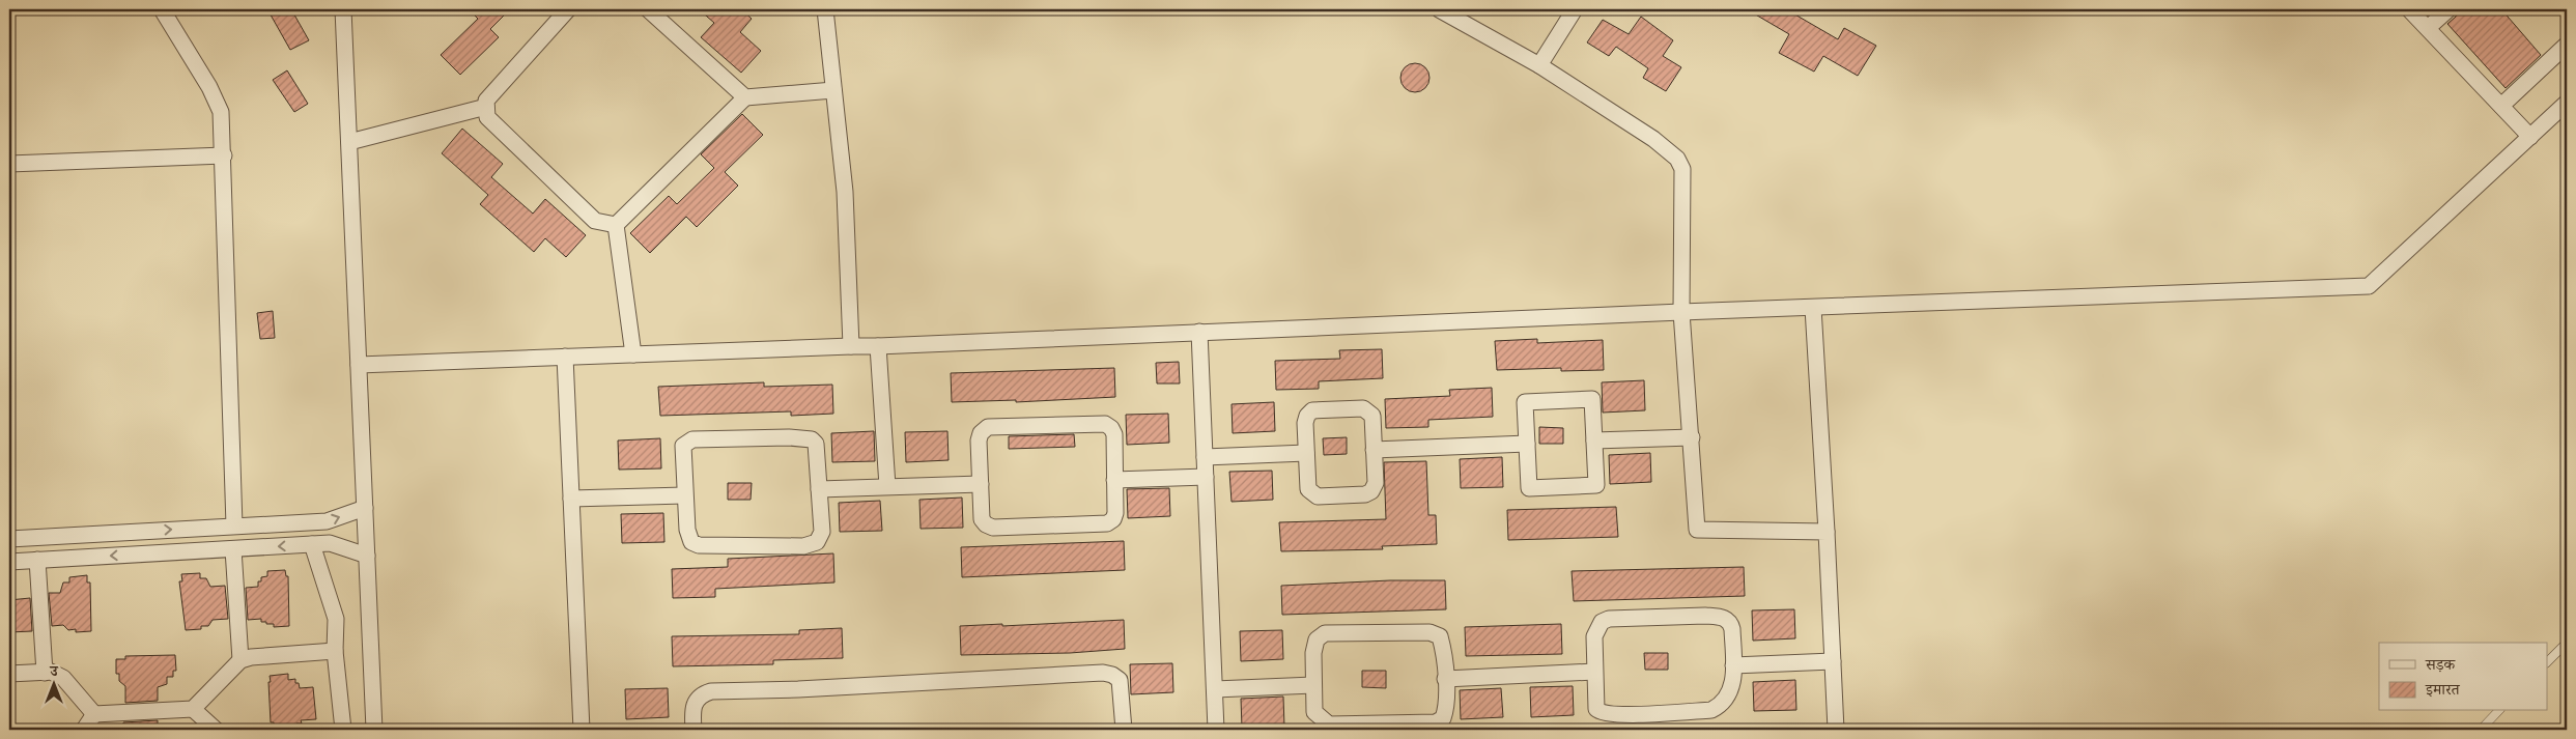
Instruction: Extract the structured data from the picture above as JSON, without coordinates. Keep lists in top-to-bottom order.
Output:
{
  "legend": ["सड़क", "इमारत"],
  "north": "top"
}
